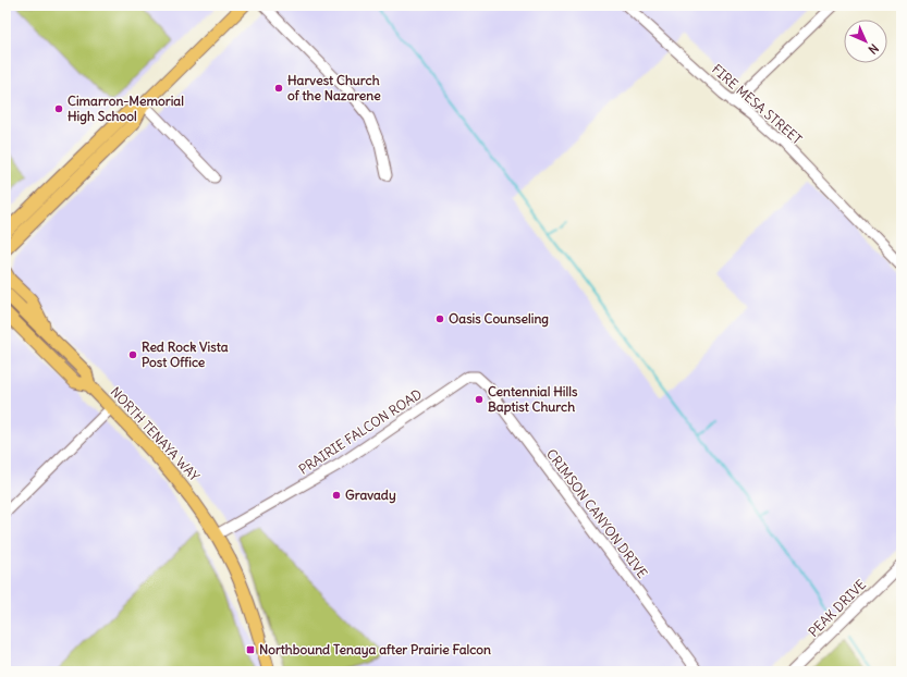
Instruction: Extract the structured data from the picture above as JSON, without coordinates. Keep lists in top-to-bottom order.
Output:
{
  "streets": {
    "main road": ["NORTH TENAYA WAY"],
    "street": [
      "FIRE MESA STREET",
      "PRAIRIE FALCON ROAD",
      "CRIMSON CANYON DRIVE",
      "PEAK DRIVE"
    ]
  },
  "crossings": [
    ["PRAIRIE FALCON ROAD", "NORTH TENAYA WAY"],
    ["PRAIRIE FALCON ROAD", "CRIMSON CANYON DRIVE"]
  ],
  "places": {
    "other": [
      "Harvest Church of the Nazarene",
      "Cimarron-Memorial High School",
      "Oasis Counseling",
      "Red Rock Vista Post Office",
      "Centennial Hills Baptist Church",
      "Gravady"
    ],
    "transit": ["Northbound Tenaya after Prairie Falcon"]
  },
  "north": "bottom right"
}
